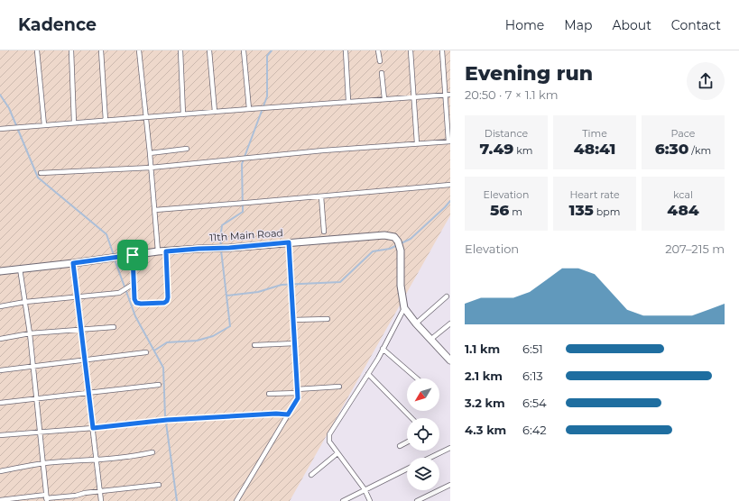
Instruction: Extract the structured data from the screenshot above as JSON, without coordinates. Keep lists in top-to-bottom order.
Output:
{
  "streets": {
    "street": ["11th Main Road"]
  },
  "north": "bottom left",
  "page": {
    "header": "Kadence",
    "nav": [
      "Home",
      "Map",
      "About",
      "Contact"
    ],
    "heading": ["Evening run", "20:50 · 7 × 1.1 km"],
    "stats": [
      ["Distance", "7.49 km"],
      ["Time", "48:41"],
      ["Pace", "6:30 /km"],
      ["Elevation", "56 m"],
      ["Heart rate", "135 bpm"],
      ["kcal", "484"]
    ],
    "chart": ["Elevation", "207–215 m"],
    "list": [
      {
        "name": "1.1 km",
        "note": "6:51"
      },
      {
        "name": "2.1 km",
        "note": "6:13"
      },
      {
        "name": "3.2 km",
        "note": "6:54"
      },
      {
        "name": "4.3 km",
        "note": "6:42"
      }
    ]
  }
}
